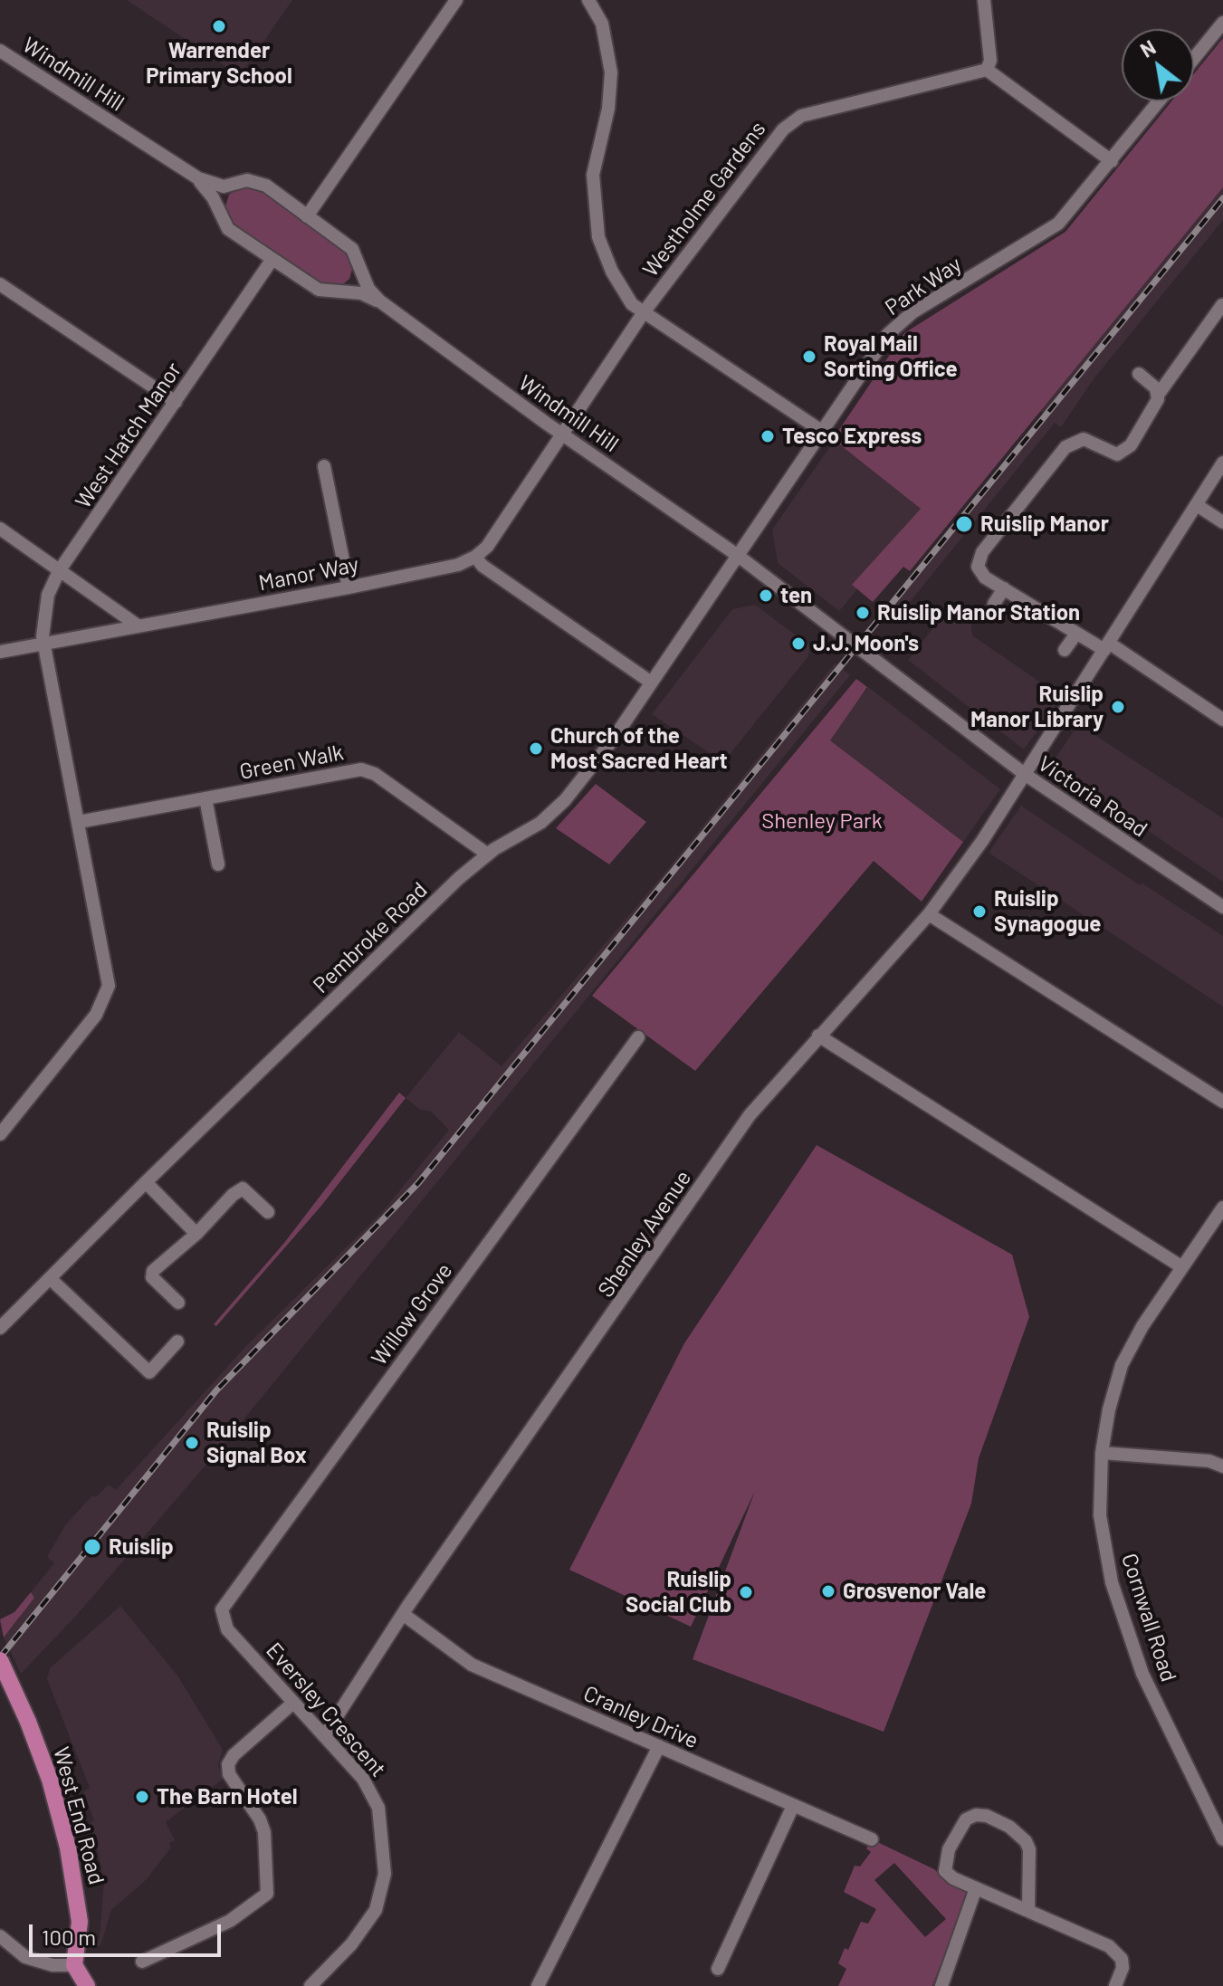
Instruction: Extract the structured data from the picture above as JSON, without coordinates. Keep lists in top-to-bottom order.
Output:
{
  "streets": {
    "main road": ["West End Road"],
    "street": [
      "Windmill Hill",
      "Westholme Gardens",
      "Park Way",
      "West Hatch Manor",
      "Manor Way",
      "Green Walk",
      "Victoria Road",
      "Pembroke Road",
      "Shenley Avenue",
      "Willow Grove",
      "Cornwall Road",
      "Eversley Crescent",
      "Cranley Drive"
    ]
  },
  "crossings": [
    ["Windmill Hill", "Westholme Gardens"],
    ["Windmill Hill", "Park Way"],
    ["Windmill Hill", "West Hatch Manor"],
    ["Windmill Hill", "Victoria Road"],
    ["Windmill Hill", "Pembroke Road"],
    ["Park Way", "Victoria Road"],
    ["Park Way", "Pembroke Road"],
    ["West Hatch Manor", "Manor Way"],
    ["West Hatch Manor", "Green Walk"],
    ["Green Walk", "Pembroke Road"],
    ["Victoria Road", "Pembroke Road"],
    ["Victoria Road", "Shenley Avenue"],
    ["Shenley Avenue", "Eversley Crescent"],
    ["Shenley Avenue", "Cranley Drive"],
    ["Willow Grove", "Eversley Crescent"]
  ],
  "parks": ["Shenley Park"],
  "places": [
    "Warrender Primary School",
    "Royal Mail Sorting Office",
    "Tesco Express",
    "Ruislip Manor",
    "ten",
    "Ruislip Manor Station",
    "J.J. Moon's",
    "Ruislip Manor Library",
    "Church of the Most Sacred Heart",
    "Ruislip Synagogue",
    "Ruislip Signal Box",
    "Ruislip",
    "Grosvenor Vale",
    "Ruislip Social Club",
    "The Barn Hotel"
  ],
  "scale_bar": "100 m",
  "north": "top left"
}
